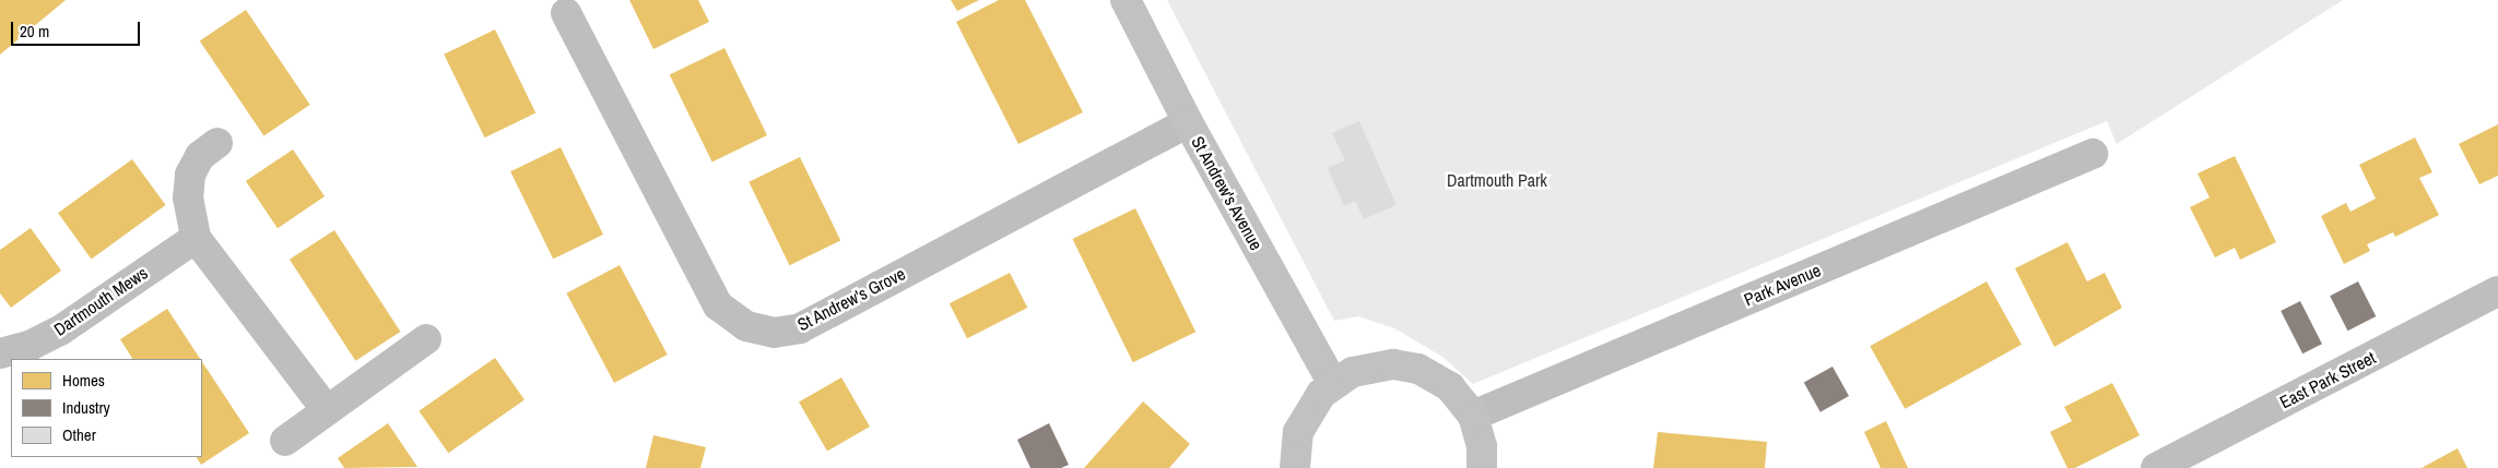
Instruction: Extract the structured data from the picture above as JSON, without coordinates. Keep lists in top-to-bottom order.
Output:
{
  "streets": {
    "street": [
      "St Andrew's Avenue",
      "Park Avenue",
      "St Andrew's Grove",
      "Dartmouth Mews",
      "East Park Street"
    ]
  },
  "crossings": [
    ["St Andrew's Avenue", "St Andrew's Grove"]
  ],
  "parks": ["Dartmouth Park"],
  "legend": ["Homes", "Industry", "Other"],
  "scale_bar": "20 m"
}
